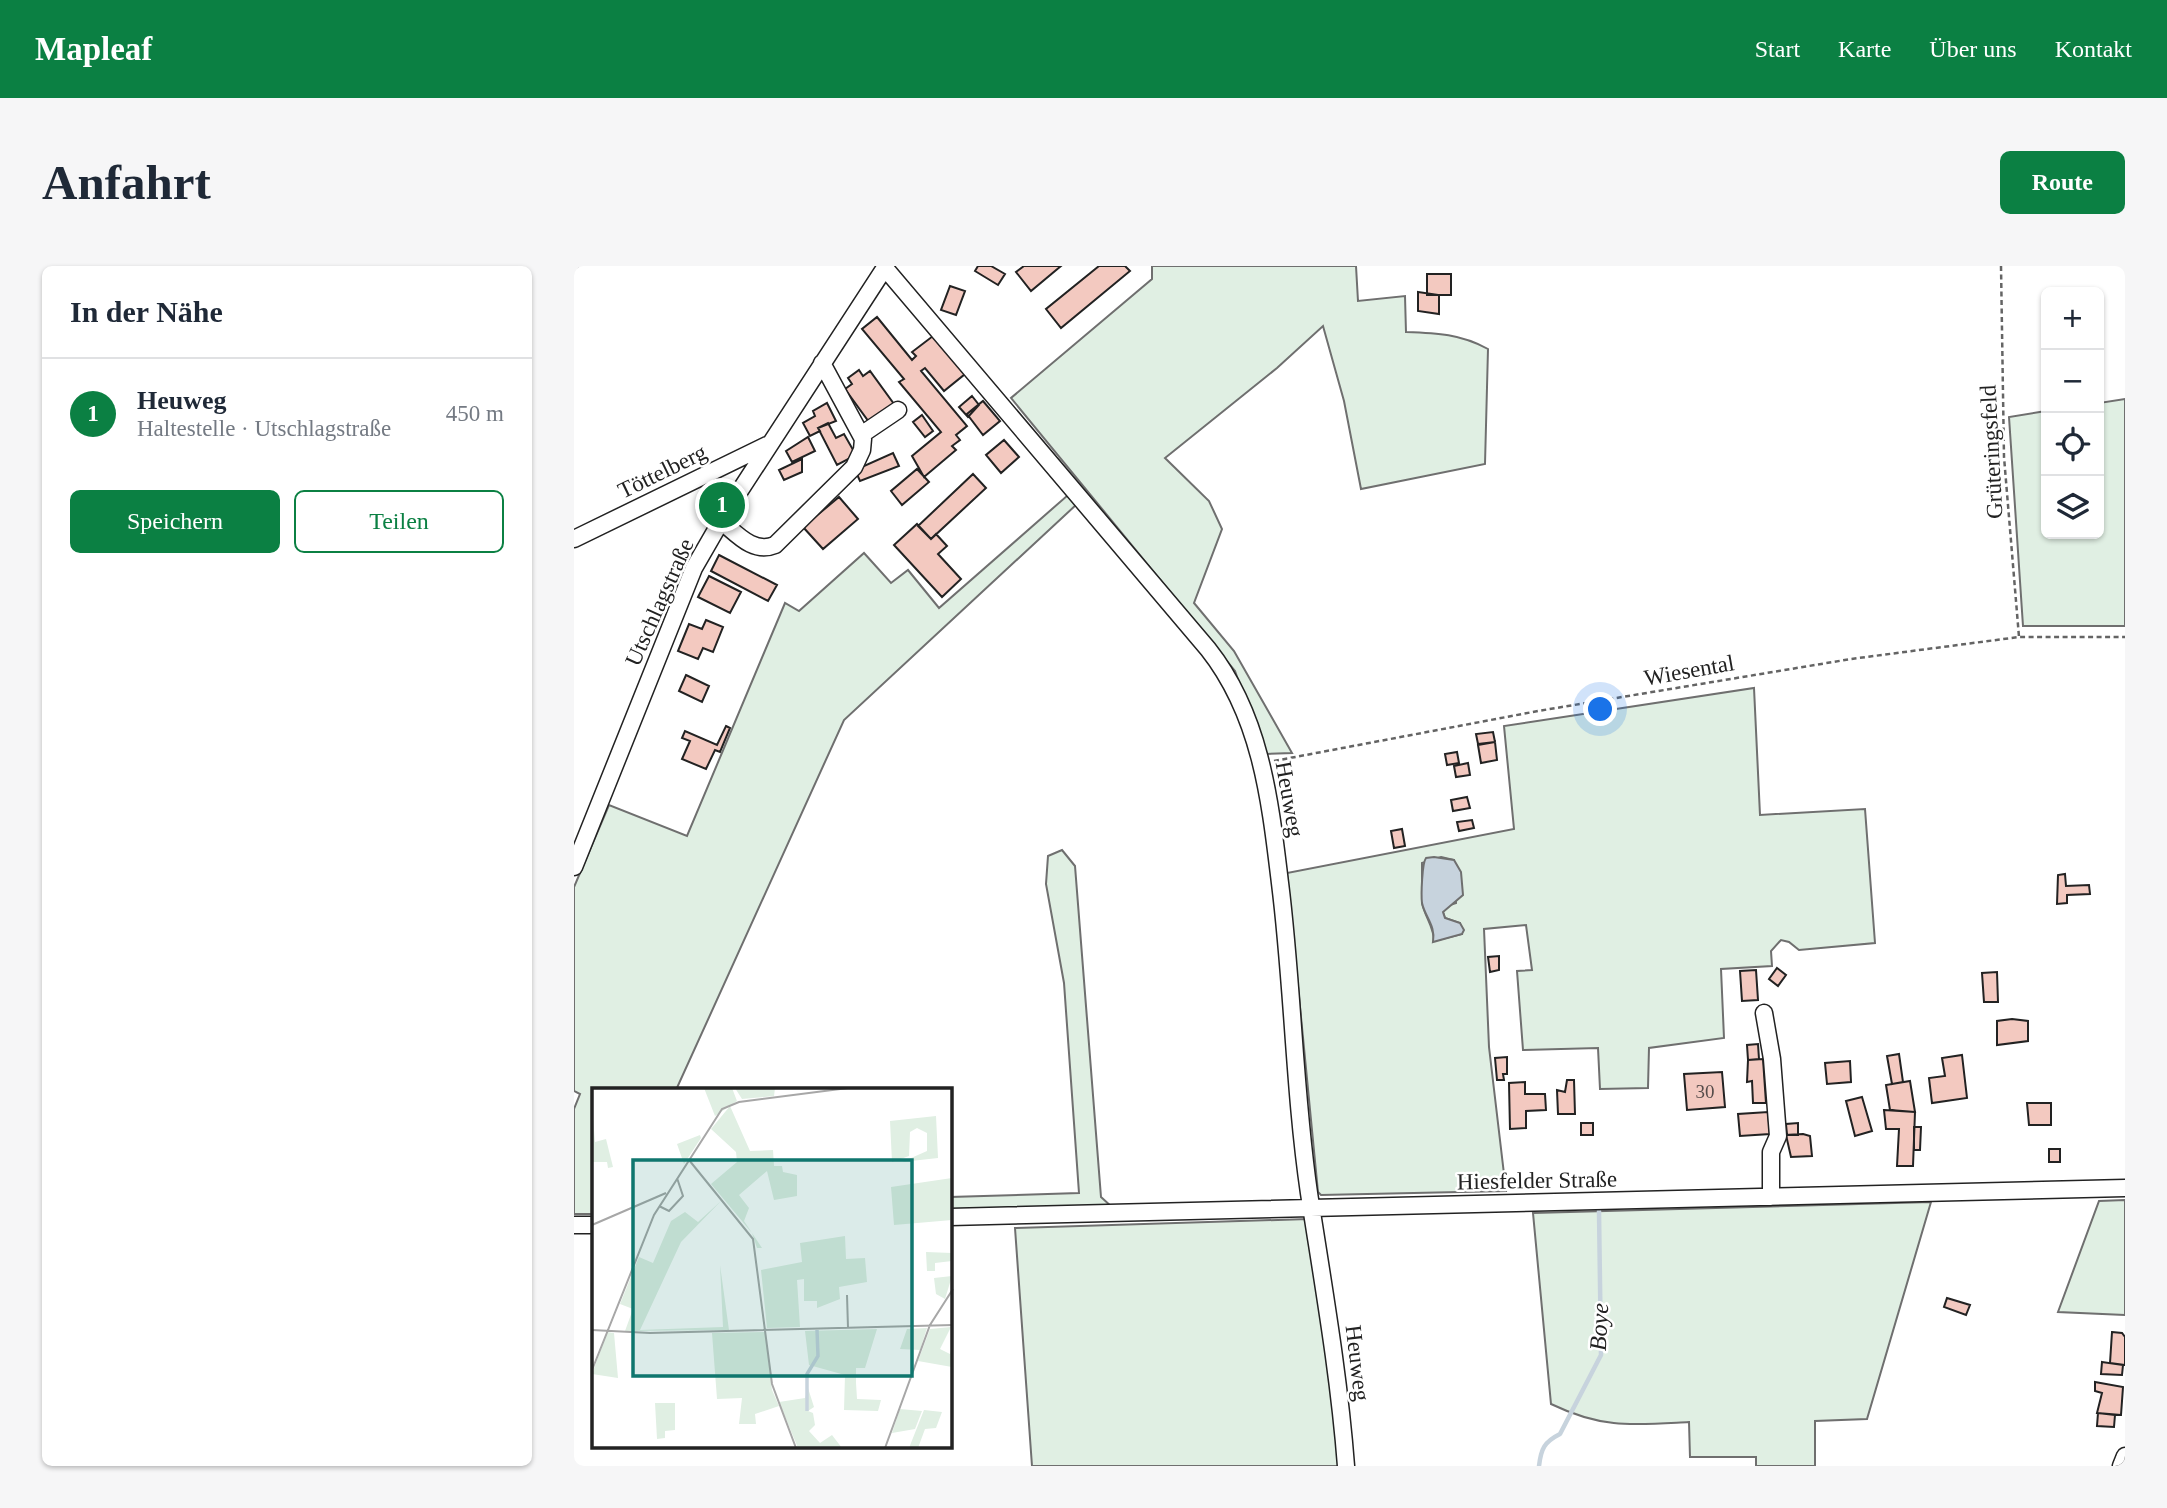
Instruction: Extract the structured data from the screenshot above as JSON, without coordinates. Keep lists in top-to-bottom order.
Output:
{
  "streets": {
    "street": [
      "Töttelberg",
      "Utschlagstraße",
      "Heuweg",
      "Hiesfelder Straße"
    ],
    "path": ["Grüteringsfeld", "Wiesental"]
  },
  "crossings": [
    ["Grüteringsfeld", "Wiesental"],
    ["Töttelberg", "Utschlagstraße"],
    ["Utschlagstraße", "Heuweg"],
    ["Wiesental", "Heuweg"],
    ["Heuweg", "Hiesfelder Straße"]
  ],
  "water": ["Boye"],
  "house_numbers": ["30"],
  "page": {
    "header": "Mapleaf",
    "nav": [
      "Start",
      "Karte",
      "Über uns",
      "Kontakt"
    ],
    "buttons": [
      "Route",
      ["Speichern", "Teilen"]
    ],
    "title": "Anfahrt",
    "heading": "In der Nähe",
    "map_buttons": ["+", "−"],
    "list": [
      {
        "mark": "1",
        "name": "Heuweg",
        "note": "Haltestelle · Utschlagstraße",
        "value": "450 m"
      }
    ],
    "pins": "1"
  }
}
